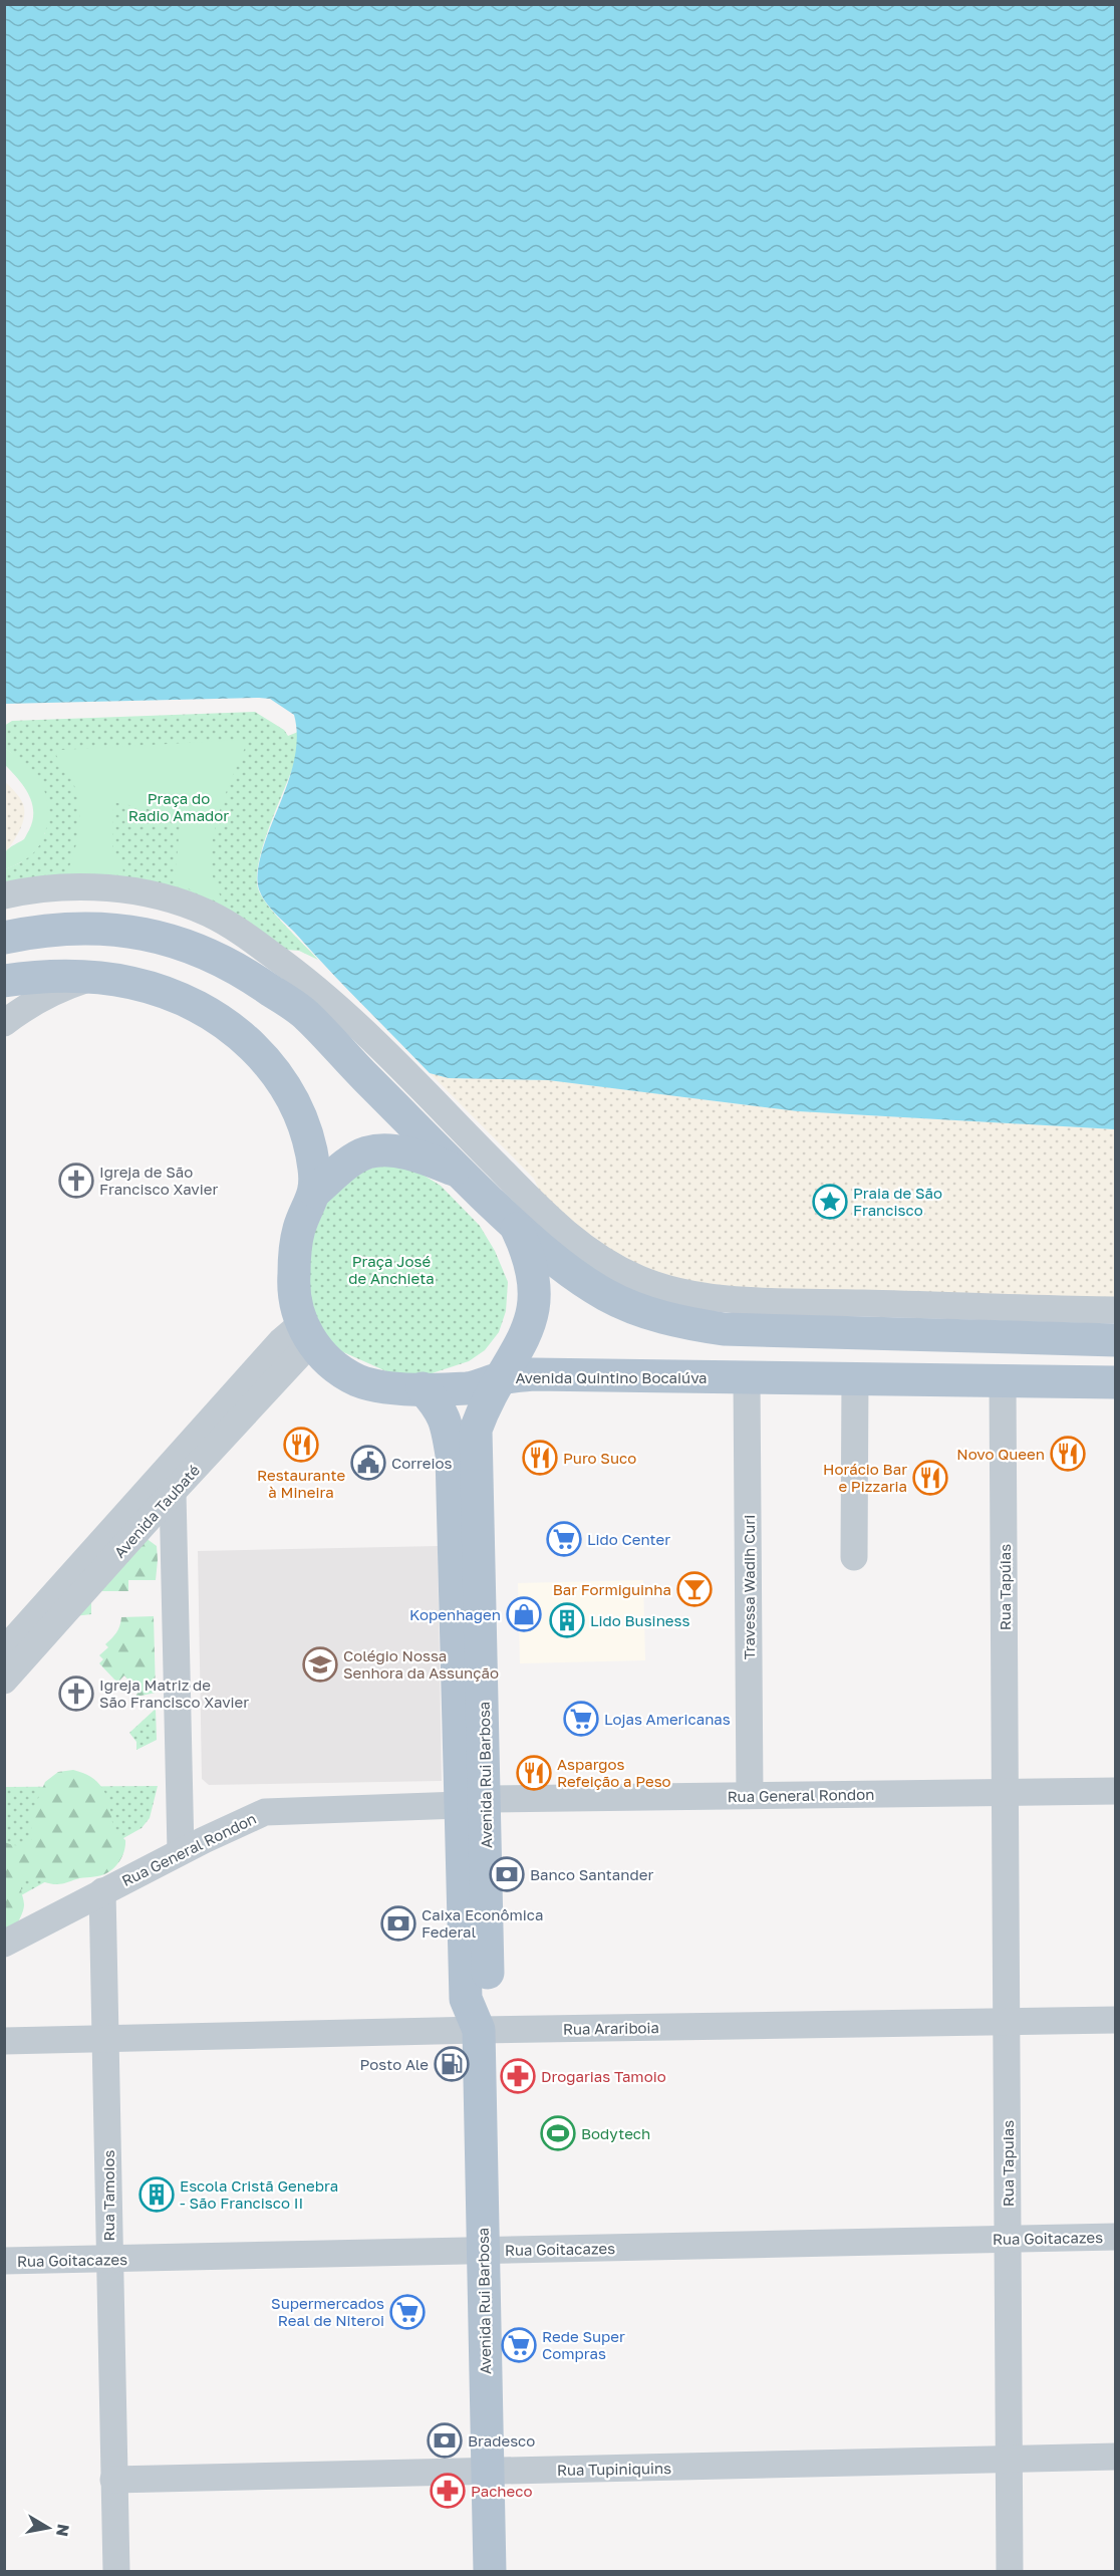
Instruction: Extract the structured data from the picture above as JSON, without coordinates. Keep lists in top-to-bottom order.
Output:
{
  "streets": {
    "main road": ["Avenida Quintino Bocaiúva", "Avenida Rui Barbosa"],
    "street": [
      "Avenida Taubaté",
      "Travessa Wadih Curi",
      "Rua Tapúias",
      "Rua General Rondon",
      "Rua Arariboia",
      "Rua Tapuias",
      "Rua Tamoios",
      "Rua Goitacazes",
      "Rua Tupiniquins"
    ]
  },
  "crossings": [
    ["Avenida Quintino Bocaiúva", "Avenida Taubaté"],
    ["Avenida Quintino Bocaiúva", "Travessa Wadih Curi"],
    ["Avenida Quintino Bocaiúva", "Rua Tapúias"],
    ["Avenida Quintino Bocaiúva", "Avenida Rui Barbosa"],
    ["Travessa Wadih Curi", "Rua General Rondon"],
    ["Rua Tapúias", "Rua General Rondon"],
    ["Rua Tapúias", "Rua Tapuias"],
    ["Avenida Rui Barbosa", "Rua General Rondon"],
    ["Avenida Rui Barbosa", "Rua Arariboia"],
    ["Avenida Rui Barbosa", "Rua Goitacazes"],
    ["Avenida Rui Barbosa", "Rua Tupiniquins"],
    ["Rua General Rondon", "Rua Tapuias"],
    ["Rua General Rondon", "Rua Tamoios"],
    ["Rua Arariboia", "Rua Tapuias"],
    ["Rua Arariboia", "Rua Tamoios"],
    ["Rua Tapuias", "Rua Goitacazes"],
    ["Rua Tapuias", "Rua Tupiniquins"],
    ["Rua Tamoios", "Rua Goitacazes"],
    ["Rua Tamoios", "Rua Tupiniquins"]
  ],
  "parks": ["Praça do Radio Amador", "Praça José de Anchieta"],
  "places": {
    "church": ["Igreja de São Francisco Xavier", "Igreja Matriz de São Francisco Xavier"],
    "place": ["Praia de São Francisco"],
    "restaurant": [
      "Restaurante à Mineira",
      "Novo Queen",
      "Puro Suco",
      "Horácio Bar e Pizzaria",
      "Aspargos Refeição a Peso"
    ],
    "public building": ["Correios"],
    "supermarket": [
      "Lido Center",
      "Lojas Americanas",
      "Supermercados Real de Niteroi",
      "Rede Super Compras"
    ],
    "bar": ["Bar Formiguinha"],
    "shop": ["Kopenhagen"],
    "building": ["Lido Business", "Escola Cristã Genebra - São Francisco II"],
    "school or university": ["Colégio Nossa Senhora da Assunção"],
    "bank": ["Banco Santander", "Caixa Econômica Federal", "Bradesco"],
    "fuel station": ["Posto Ale"],
    "pharmacy": ["Drogarias Tamoio", "Pacheco"],
    "sports": ["Bodytech"]
  },
  "north": "right"
}
